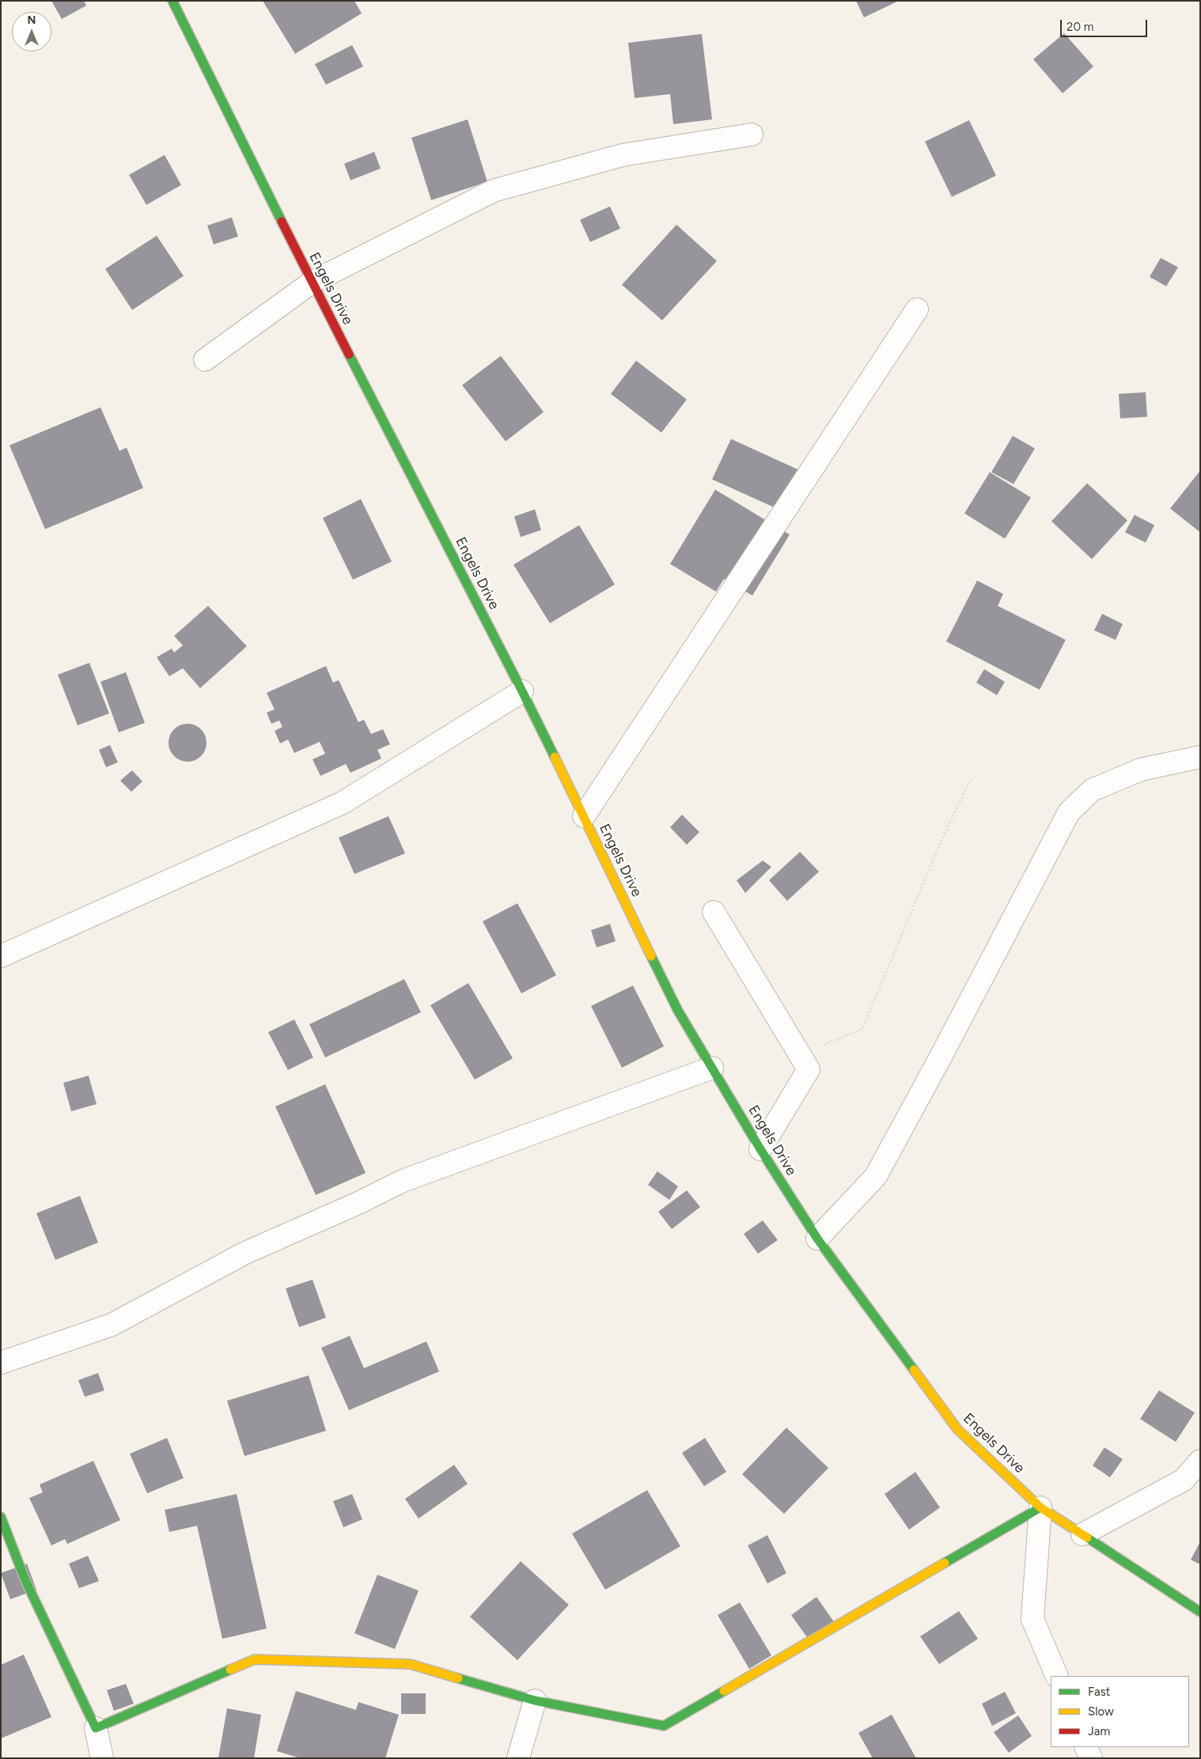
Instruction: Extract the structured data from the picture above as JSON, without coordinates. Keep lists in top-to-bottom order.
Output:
{
  "streets": {
    "street": ["Engels Drive"]
  },
  "legend": ["Fast", "Slow", "Jam"],
  "scale_bar": "20 m",
  "north": "top"
}
